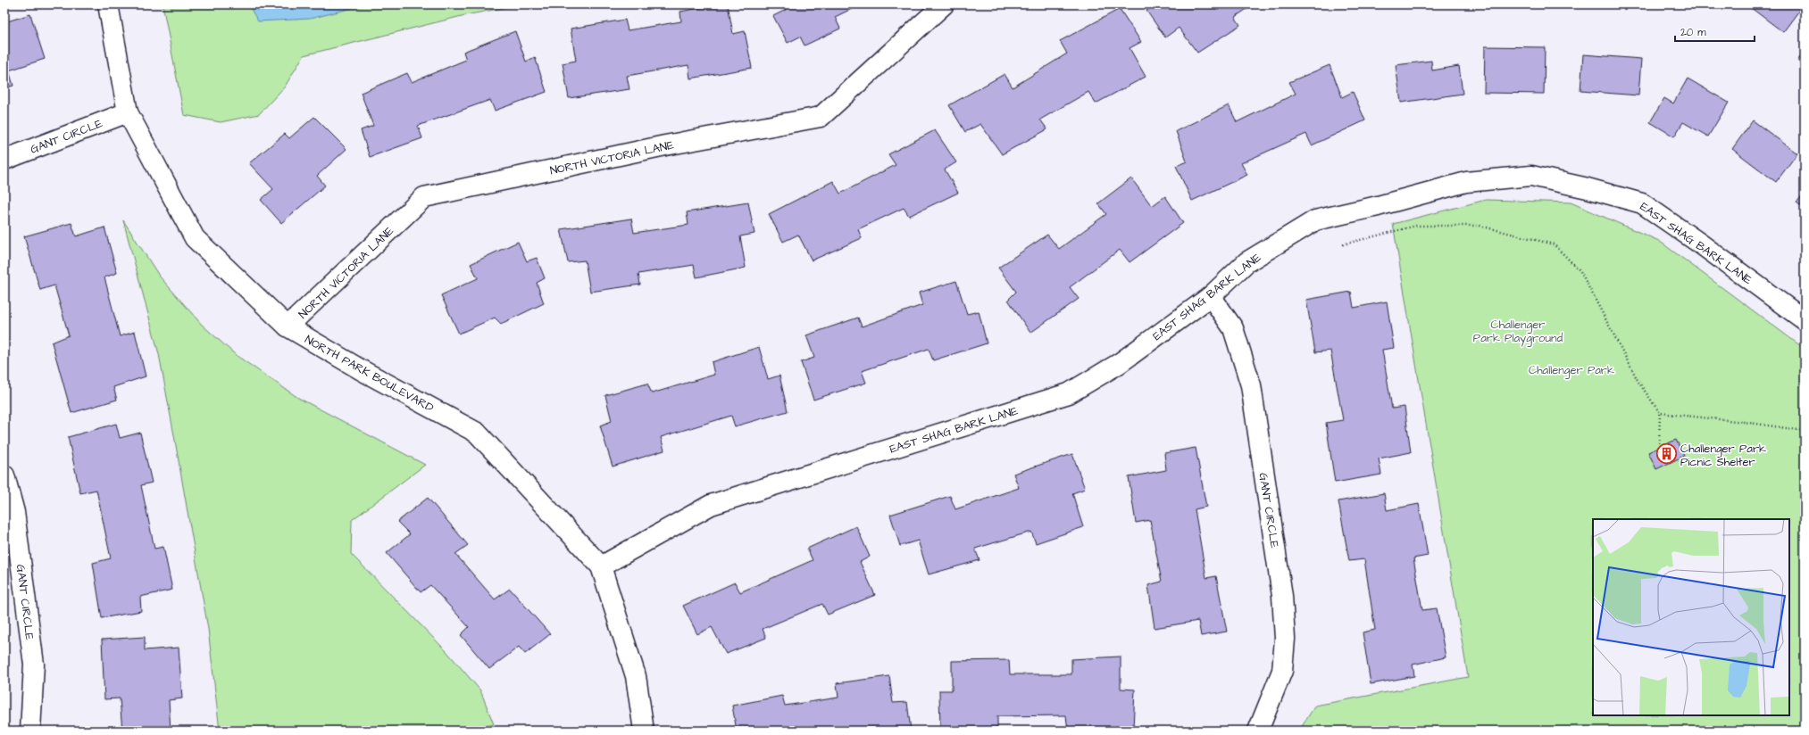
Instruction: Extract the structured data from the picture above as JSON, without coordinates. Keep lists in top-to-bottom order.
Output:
{
  "streets": {
    "street": [
      "GANT CIRCLE",
      "NORTH VICTORIA LANE",
      "EAST SHAG BARK LANE",
      "NORTH PARK BOULEVARD"
    ]
  },
  "crossings": [
    ["GANT CIRCLE", "EAST SHAG BARK LANE"],
    ["GANT CIRCLE", "NORTH PARK BOULEVARD"],
    ["NORTH VICTORIA LANE", "NORTH PARK BOULEVARD"],
    ["EAST SHAG BARK LANE", "NORTH PARK BOULEVARD"]
  ],
  "parks": ["Challenger Park Playground", "Challenger Park"],
  "places": {
    "building": ["Challenger Park Picnic Shelter"]
  },
  "scale_bar": "20 m"
}
